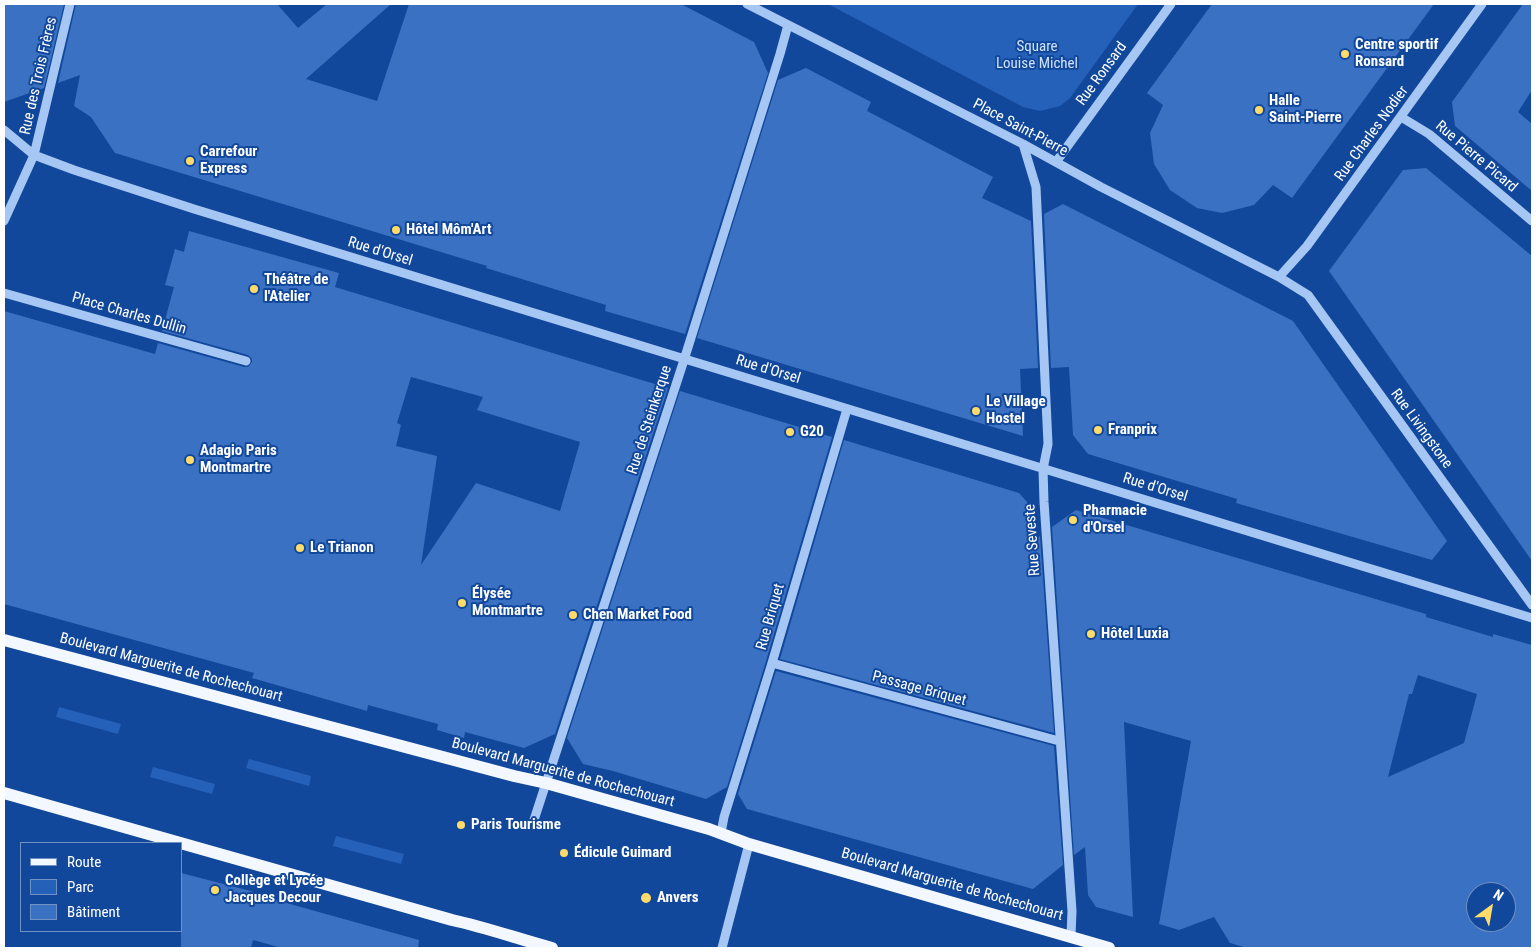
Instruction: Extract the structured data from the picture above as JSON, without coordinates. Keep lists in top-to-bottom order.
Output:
{
  "streets": {
    "main road": ["Boulevard Marguerite de Rochechouart"],
    "street": [
      "Rue Ronsard",
      "Rue des Trois Frères",
      "Place Saint-Pierre",
      "Rue Charles Nodier",
      "Rue Pierre Picard",
      "Rue d'Orsel",
      "Place Charles Dullin",
      "Rue de Steinkerque",
      "Rue Livingstone",
      "Rue Seveste",
      "Rue Briquet",
      "Passage Briquet"
    ]
  },
  "crossings": [
    ["Rue Ronsard", "Place Saint-Pierre"],
    ["Rue des Trois Frères", "Rue d'Orsel"],
    ["Place Saint-Pierre", "Rue Charles Nodier"],
    ["Place Saint-Pierre", "Rue de Steinkerque"],
    ["Place Saint-Pierre", "Rue Livingstone"],
    ["Place Saint-Pierre", "Rue Seveste"],
    ["Rue Charles Nodier", "Rue Pierre Picard"],
    ["Rue Charles Nodier", "Rue Livingstone"],
    ["Rue d'Orsel", "Rue de Steinkerque"],
    ["Rue d'Orsel", "Rue Seveste"],
    ["Rue d'Orsel", "Rue Briquet"],
    ["Rue de Steinkerque", "Boulevard Marguerite de Rochechouart"],
    ["Rue Seveste", "Boulevard Marguerite de Rochechouart"],
    ["Rue Seveste", "Passage Briquet"],
    ["Rue Briquet", "Boulevard Marguerite de Rochechouart"],
    ["Rue Briquet", "Passage Briquet"]
  ],
  "parks": ["Square Louise Michel"],
  "places": [
    "Centre sportif Ronsard",
    "Halle Saint-Pierre",
    "Carrefour Express",
    "Hôtel Môm'Art",
    "Théâtre de l'Atelier",
    "Le Village Hostel",
    "Franprix",
    "G20",
    "Adagio Paris Montmartre",
    "Pharmacie d'Orsel",
    "Le Trianon",
    "Élysée Montmartre",
    "Chen Market Food",
    "Hôtel Luxia",
    "Paris Tourisme",
    "Édicule Guimard",
    "Collège et Lycée Jacques Decour",
    "Anvers"
  ],
  "legend": ["Route", "Parc", "Bâtiment"],
  "north": "top right"
}
